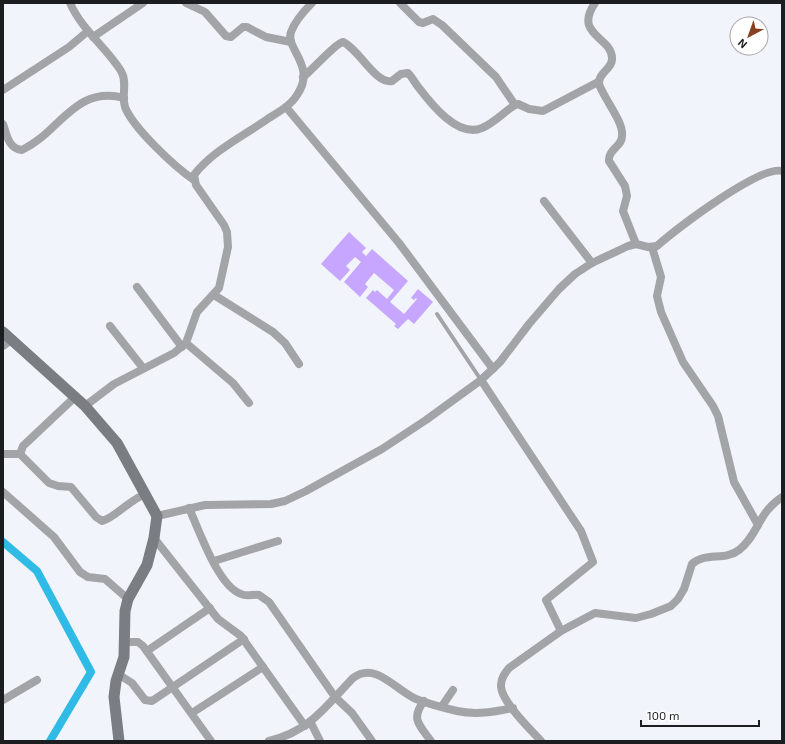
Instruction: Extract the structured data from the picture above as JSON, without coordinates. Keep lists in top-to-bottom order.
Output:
{
  "scale_bar": "100 m",
  "north": "bottom left"
}
